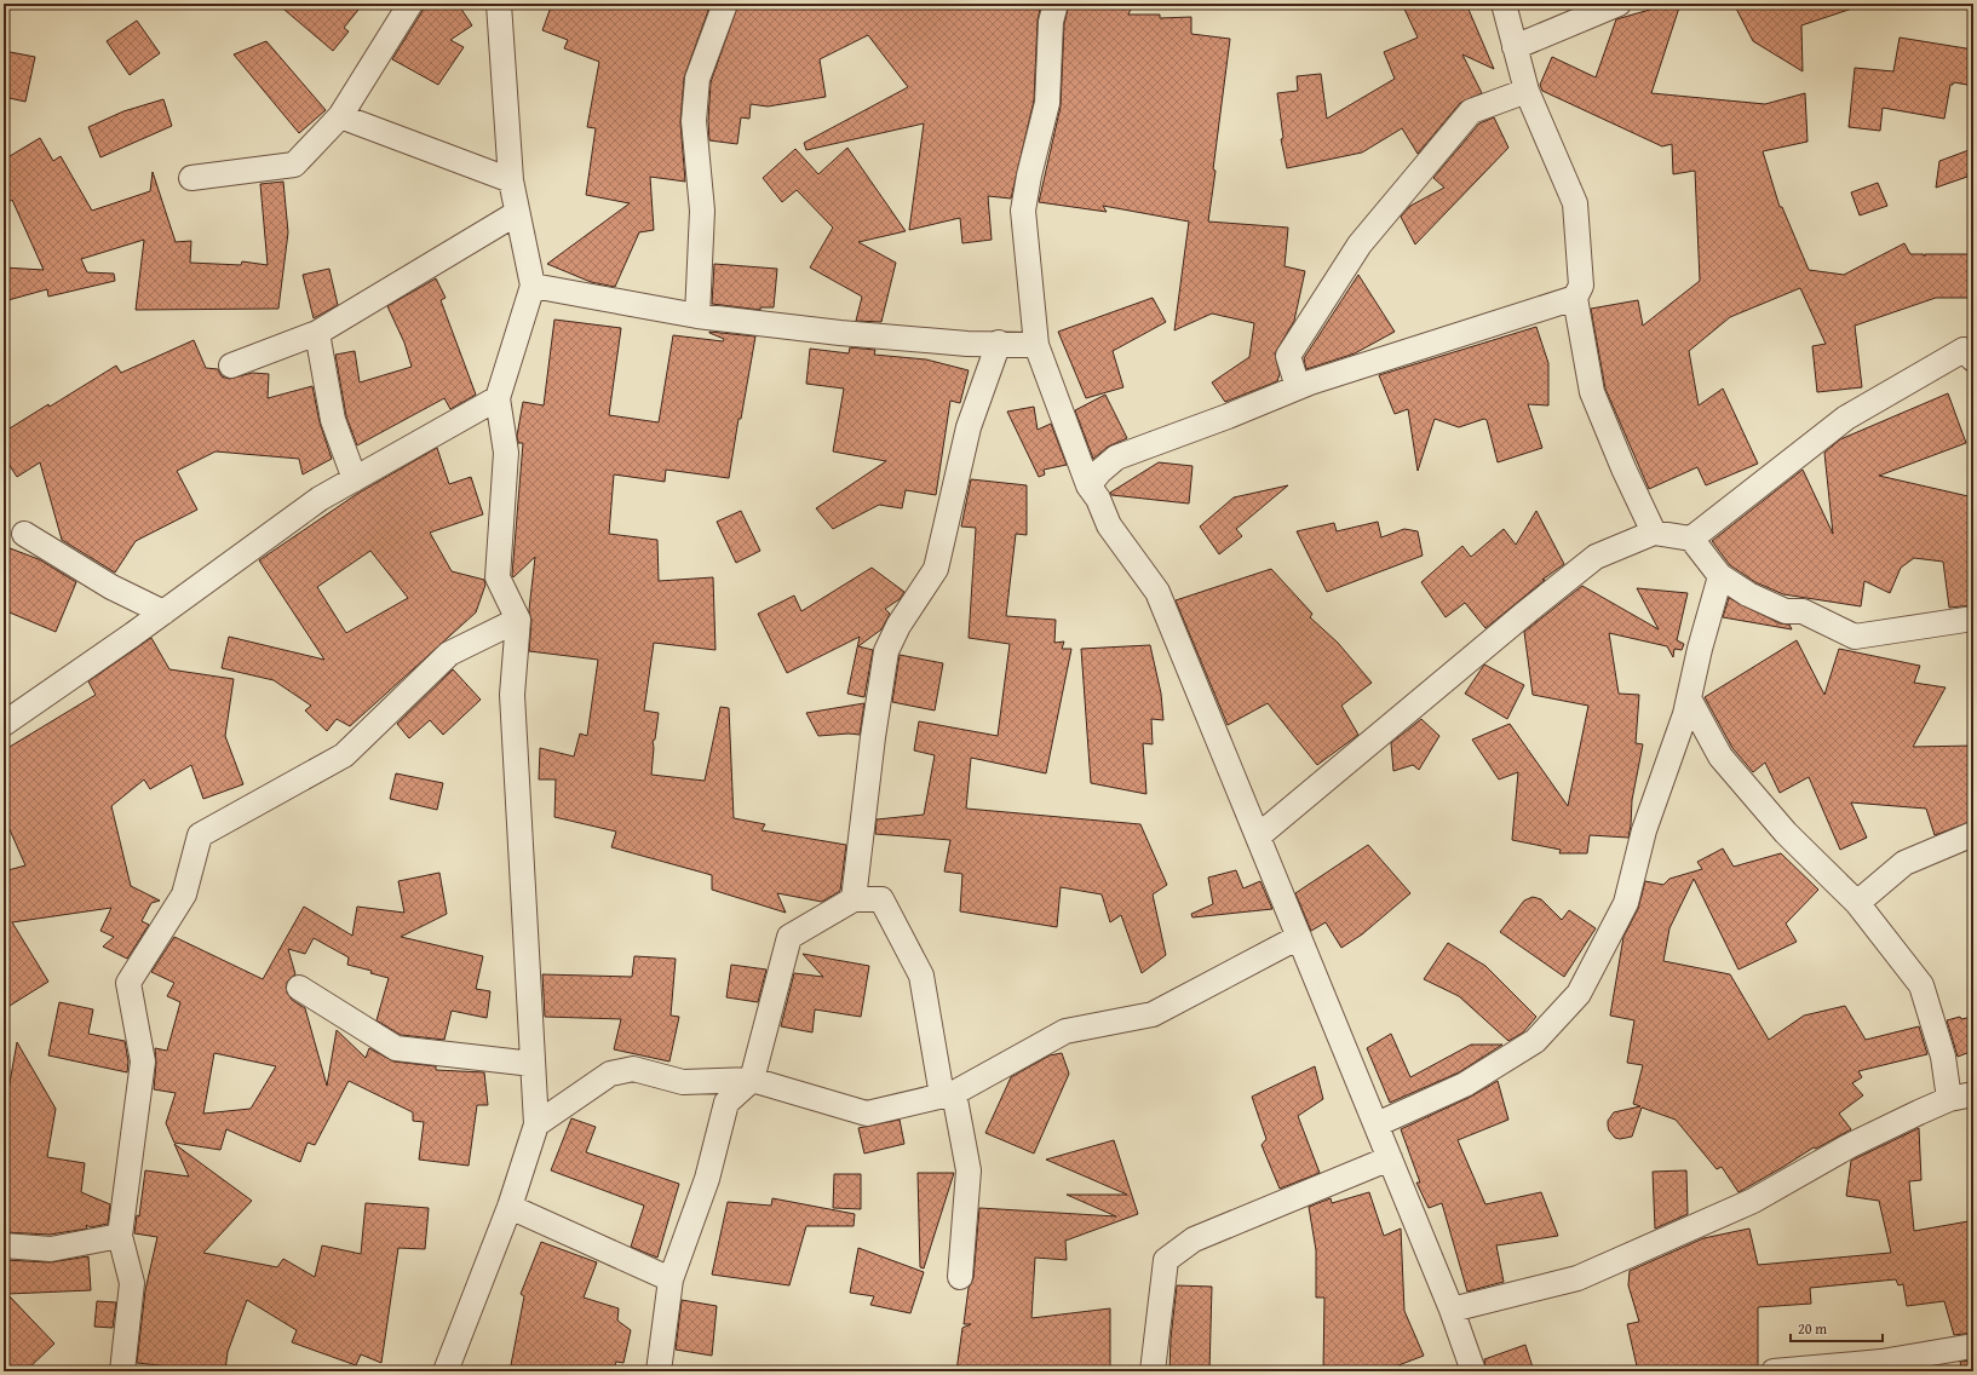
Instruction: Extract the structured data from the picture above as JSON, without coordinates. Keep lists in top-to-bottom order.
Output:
{
  "scale_bar": "20 m"
}
